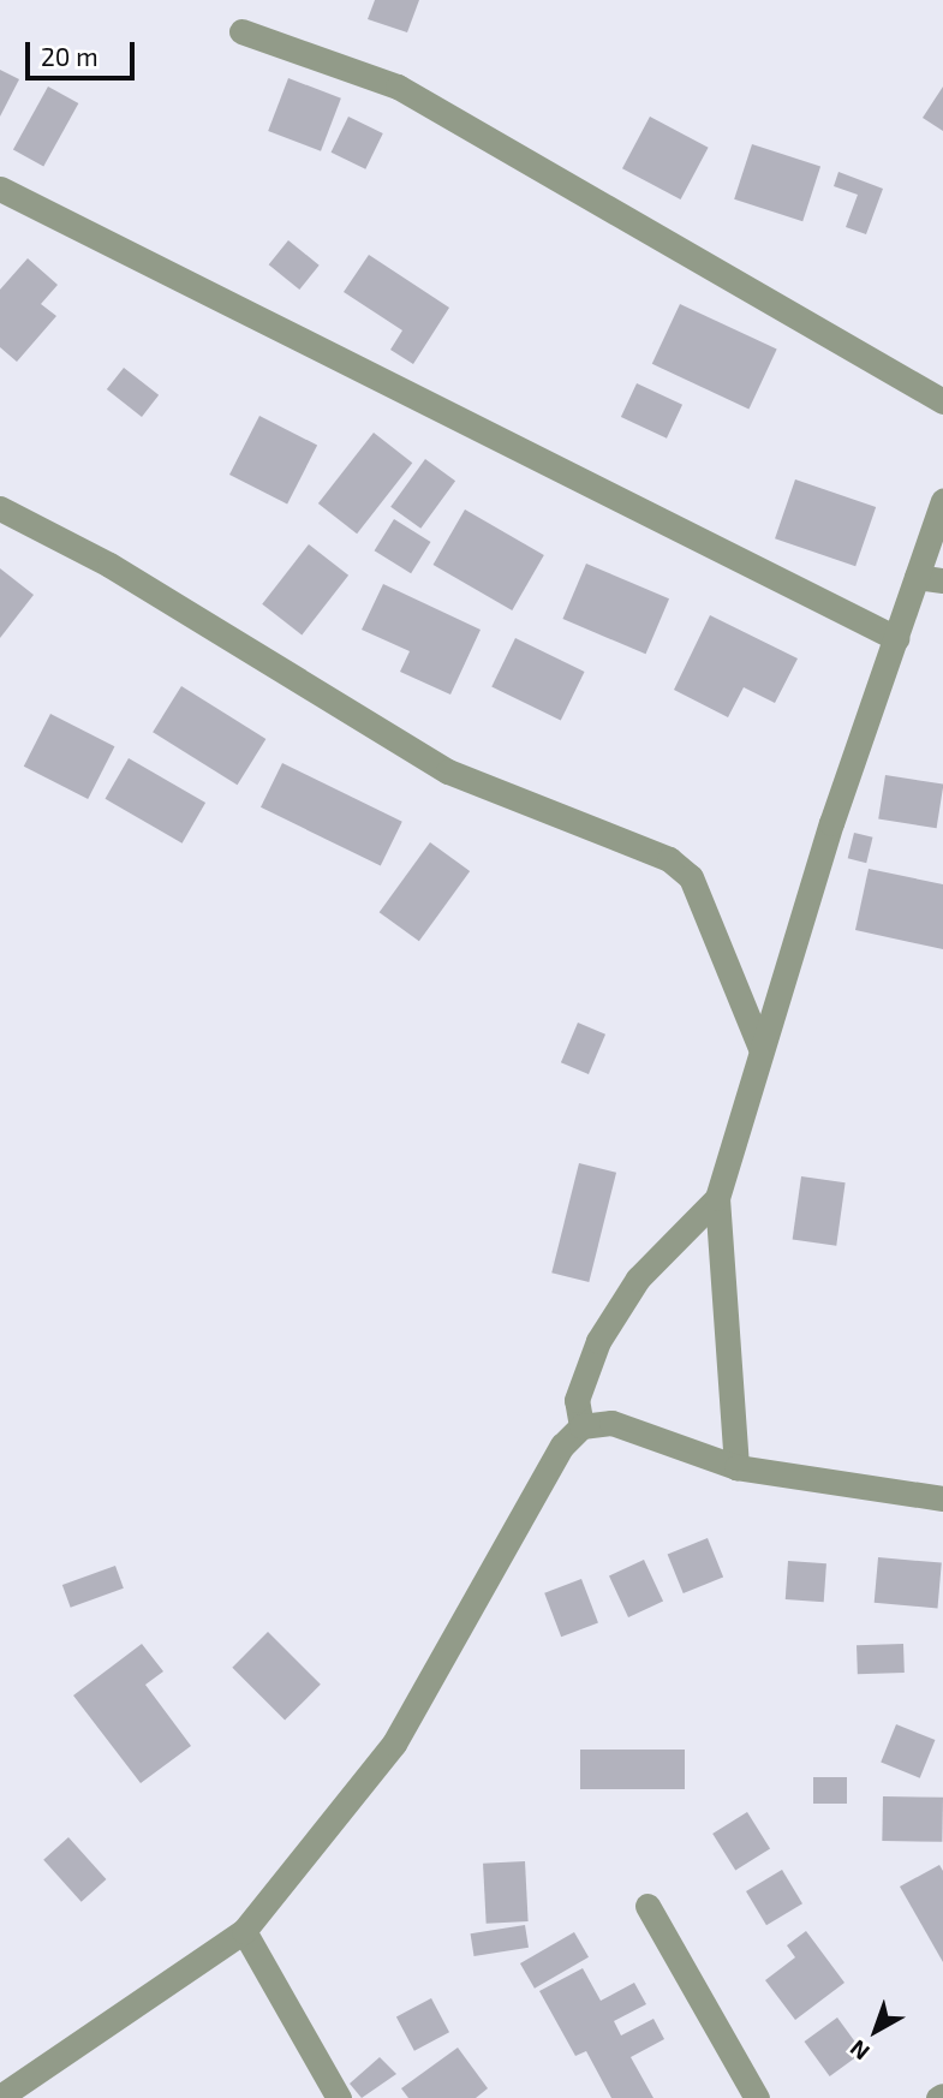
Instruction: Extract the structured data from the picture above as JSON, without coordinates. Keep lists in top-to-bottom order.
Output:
{
  "scale_bar": "20 m",
  "north": "bottom left"
}
